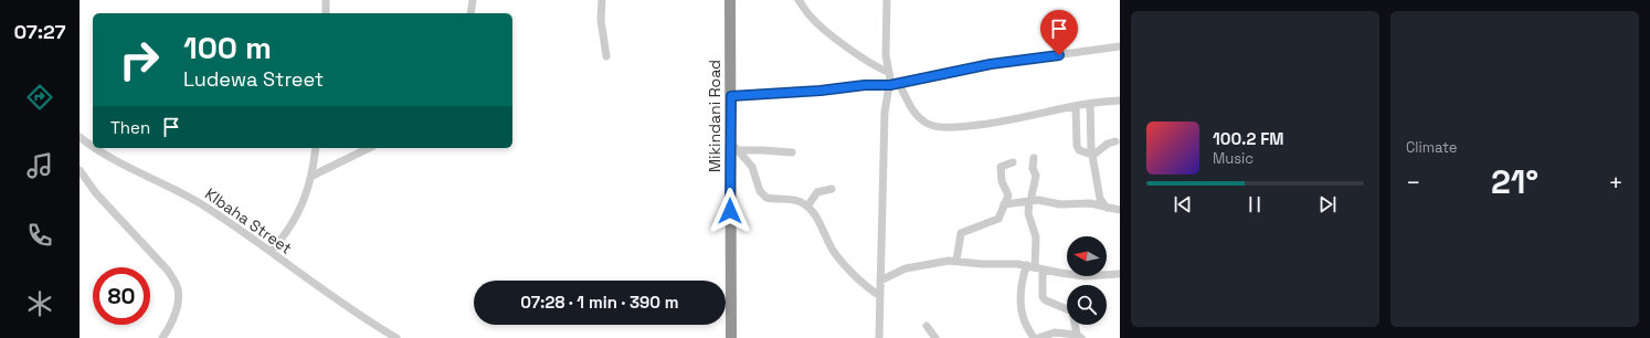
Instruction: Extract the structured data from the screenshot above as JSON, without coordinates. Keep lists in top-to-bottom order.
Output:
{
  "streets": {
    "highway": ["Mikindani Road"],
    "street": ["KIbaha Street"]
  },
  "north": "left",
  "page": {
    "tabs": "07:27",
    "tile": "Climate",
    "turn": ["100 m", "Ludewa Street"],
    "then": "Then",
    "song": ["100.2 FM", "Music"],
    "heat": ["−", "21°", "+"],
    "limit": "80",
    "trip": "07:28 · 1 min · 390 m"
  }
}
